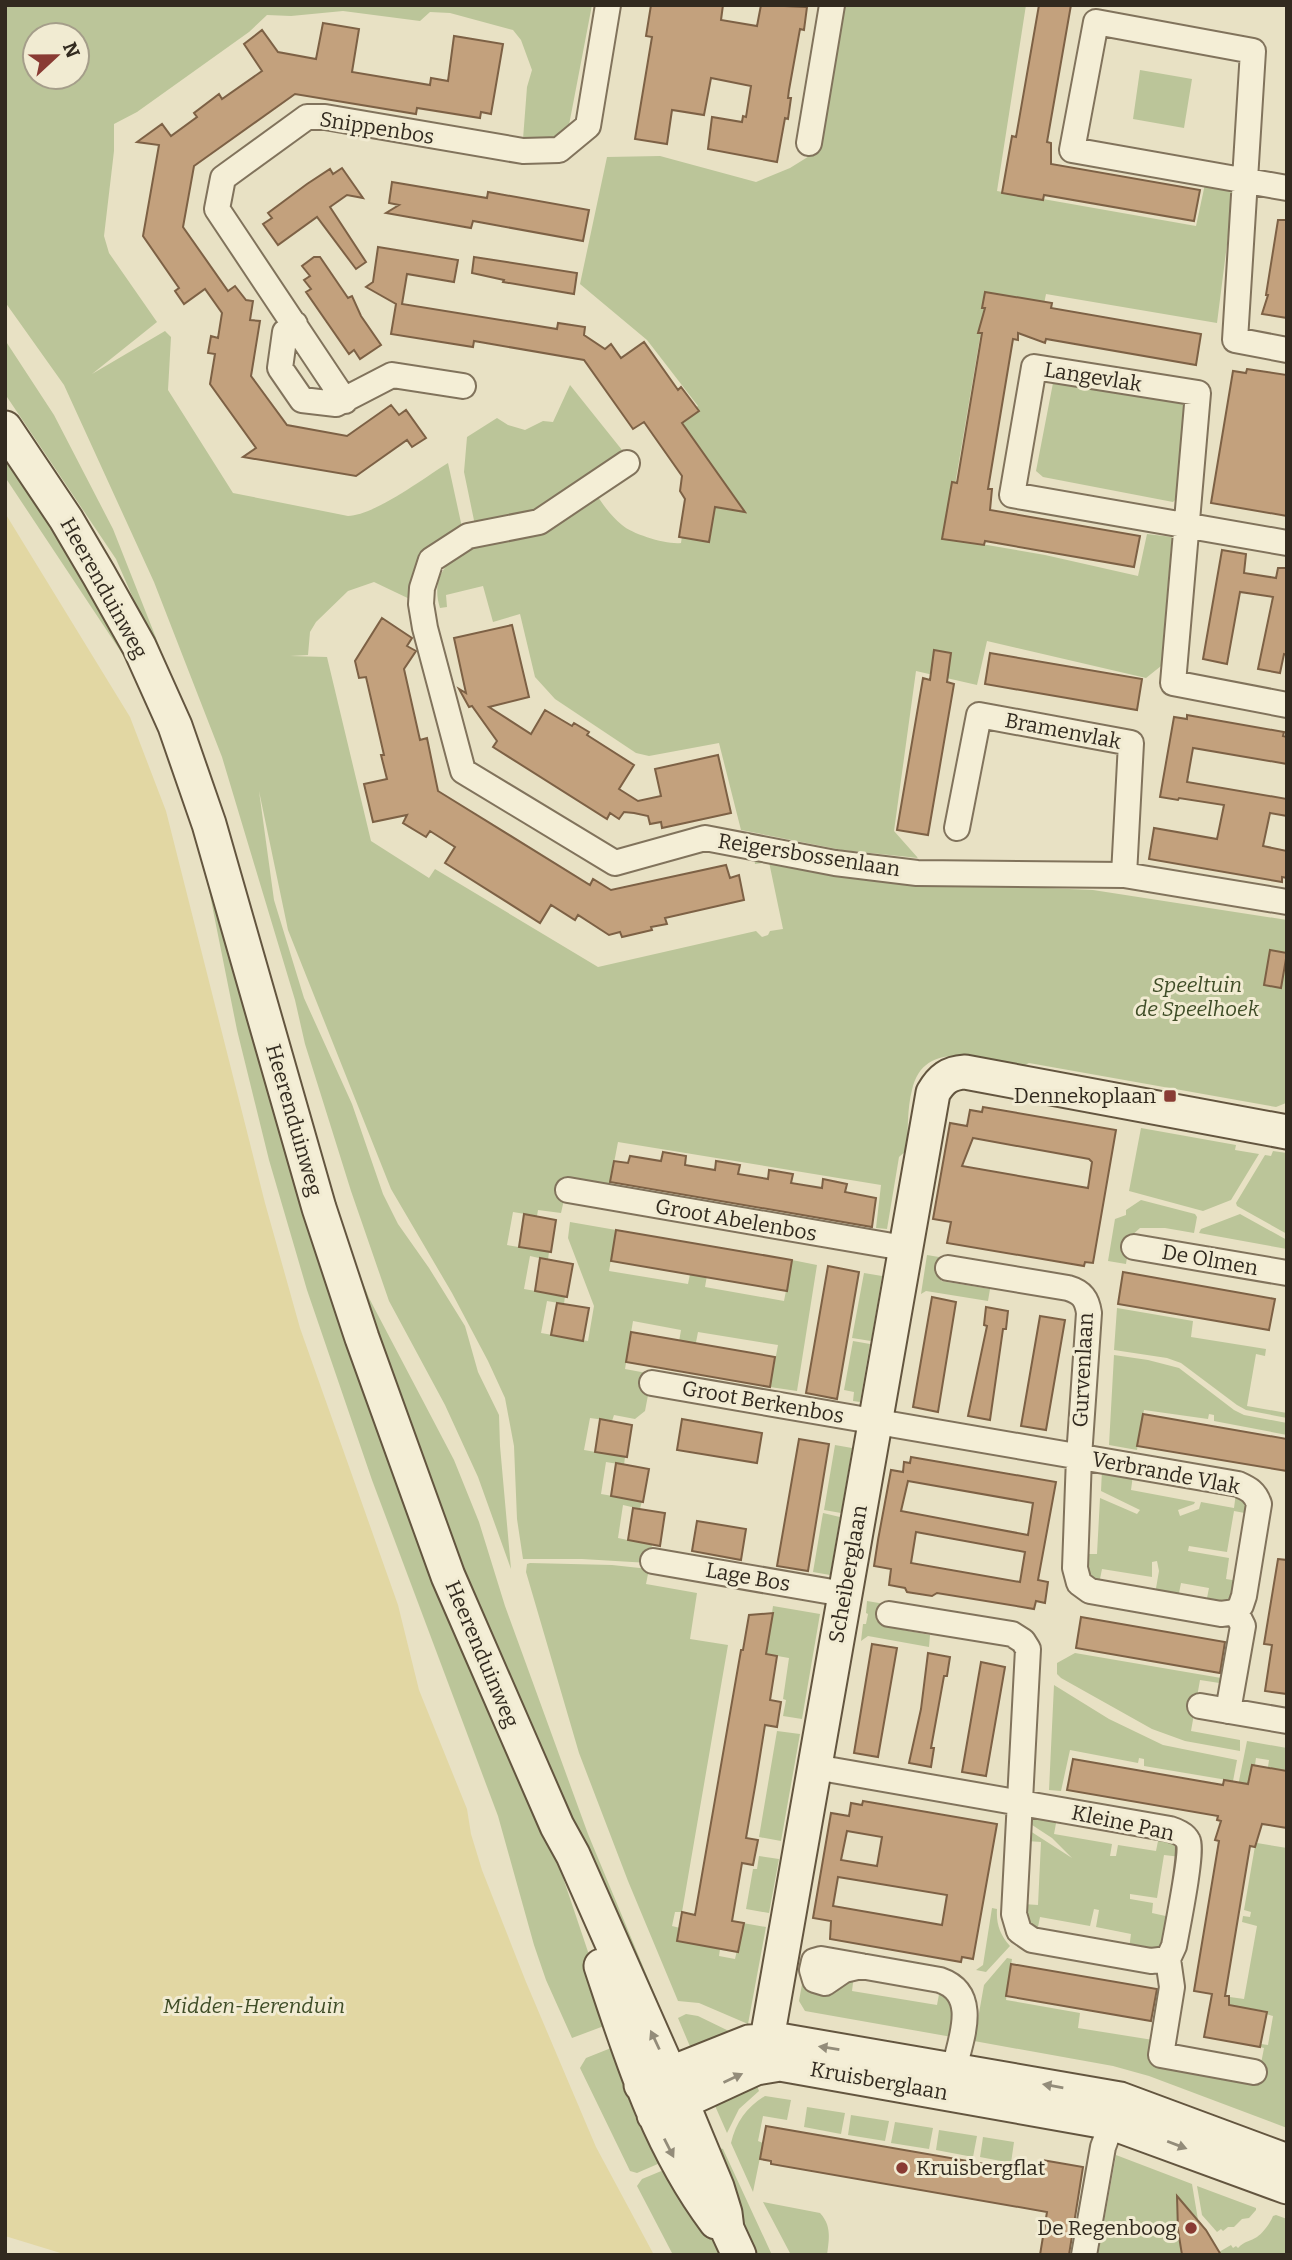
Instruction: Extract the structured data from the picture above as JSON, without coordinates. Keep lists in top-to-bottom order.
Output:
{
  "streets": {
    "street": [
      "Snippenbos",
      "Langevlak",
      "Heerenduinweg",
      "Bramenvlak",
      "Reigersbossenlaan",
      "Groot Abelenbos",
      "De Olmen",
      "Gurvenlaan",
      "Groot Berkenbos",
      "Verbrande Vlak",
      "Scheiberglaan",
      "Lage Bos",
      "Kleine Pan",
      "Kruisberglaan"
    ]
  },
  "crossings": [
    ["Heerenduinweg", "Kruisberglaan"],
    ["Bramenvlak", "Reigersbossenlaan"],
    ["Groot Abelenbos", "Scheiberglaan"],
    ["Gurvenlaan", "Verbrande Vlak"],
    ["Groot Berkenbos", "Verbrande Vlak"],
    ["Groot Berkenbos", "Scheiberglaan"],
    ["Verbrande Vlak", "Scheiberglaan"],
    ["Scheiberglaan", "Lage Bos"],
    ["Scheiberglaan", "Kleine Pan"],
    ["Scheiberglaan", "Kruisberglaan"]
  ],
  "parks": ["Speeltuin de Speelhoek", "Midden-Herenduin"],
  "places": {
    "transit": ["Dennekoplaan"],
    "other": ["Kruisbergflat", "De Regenboog"]
  },
  "north": "right"
}
